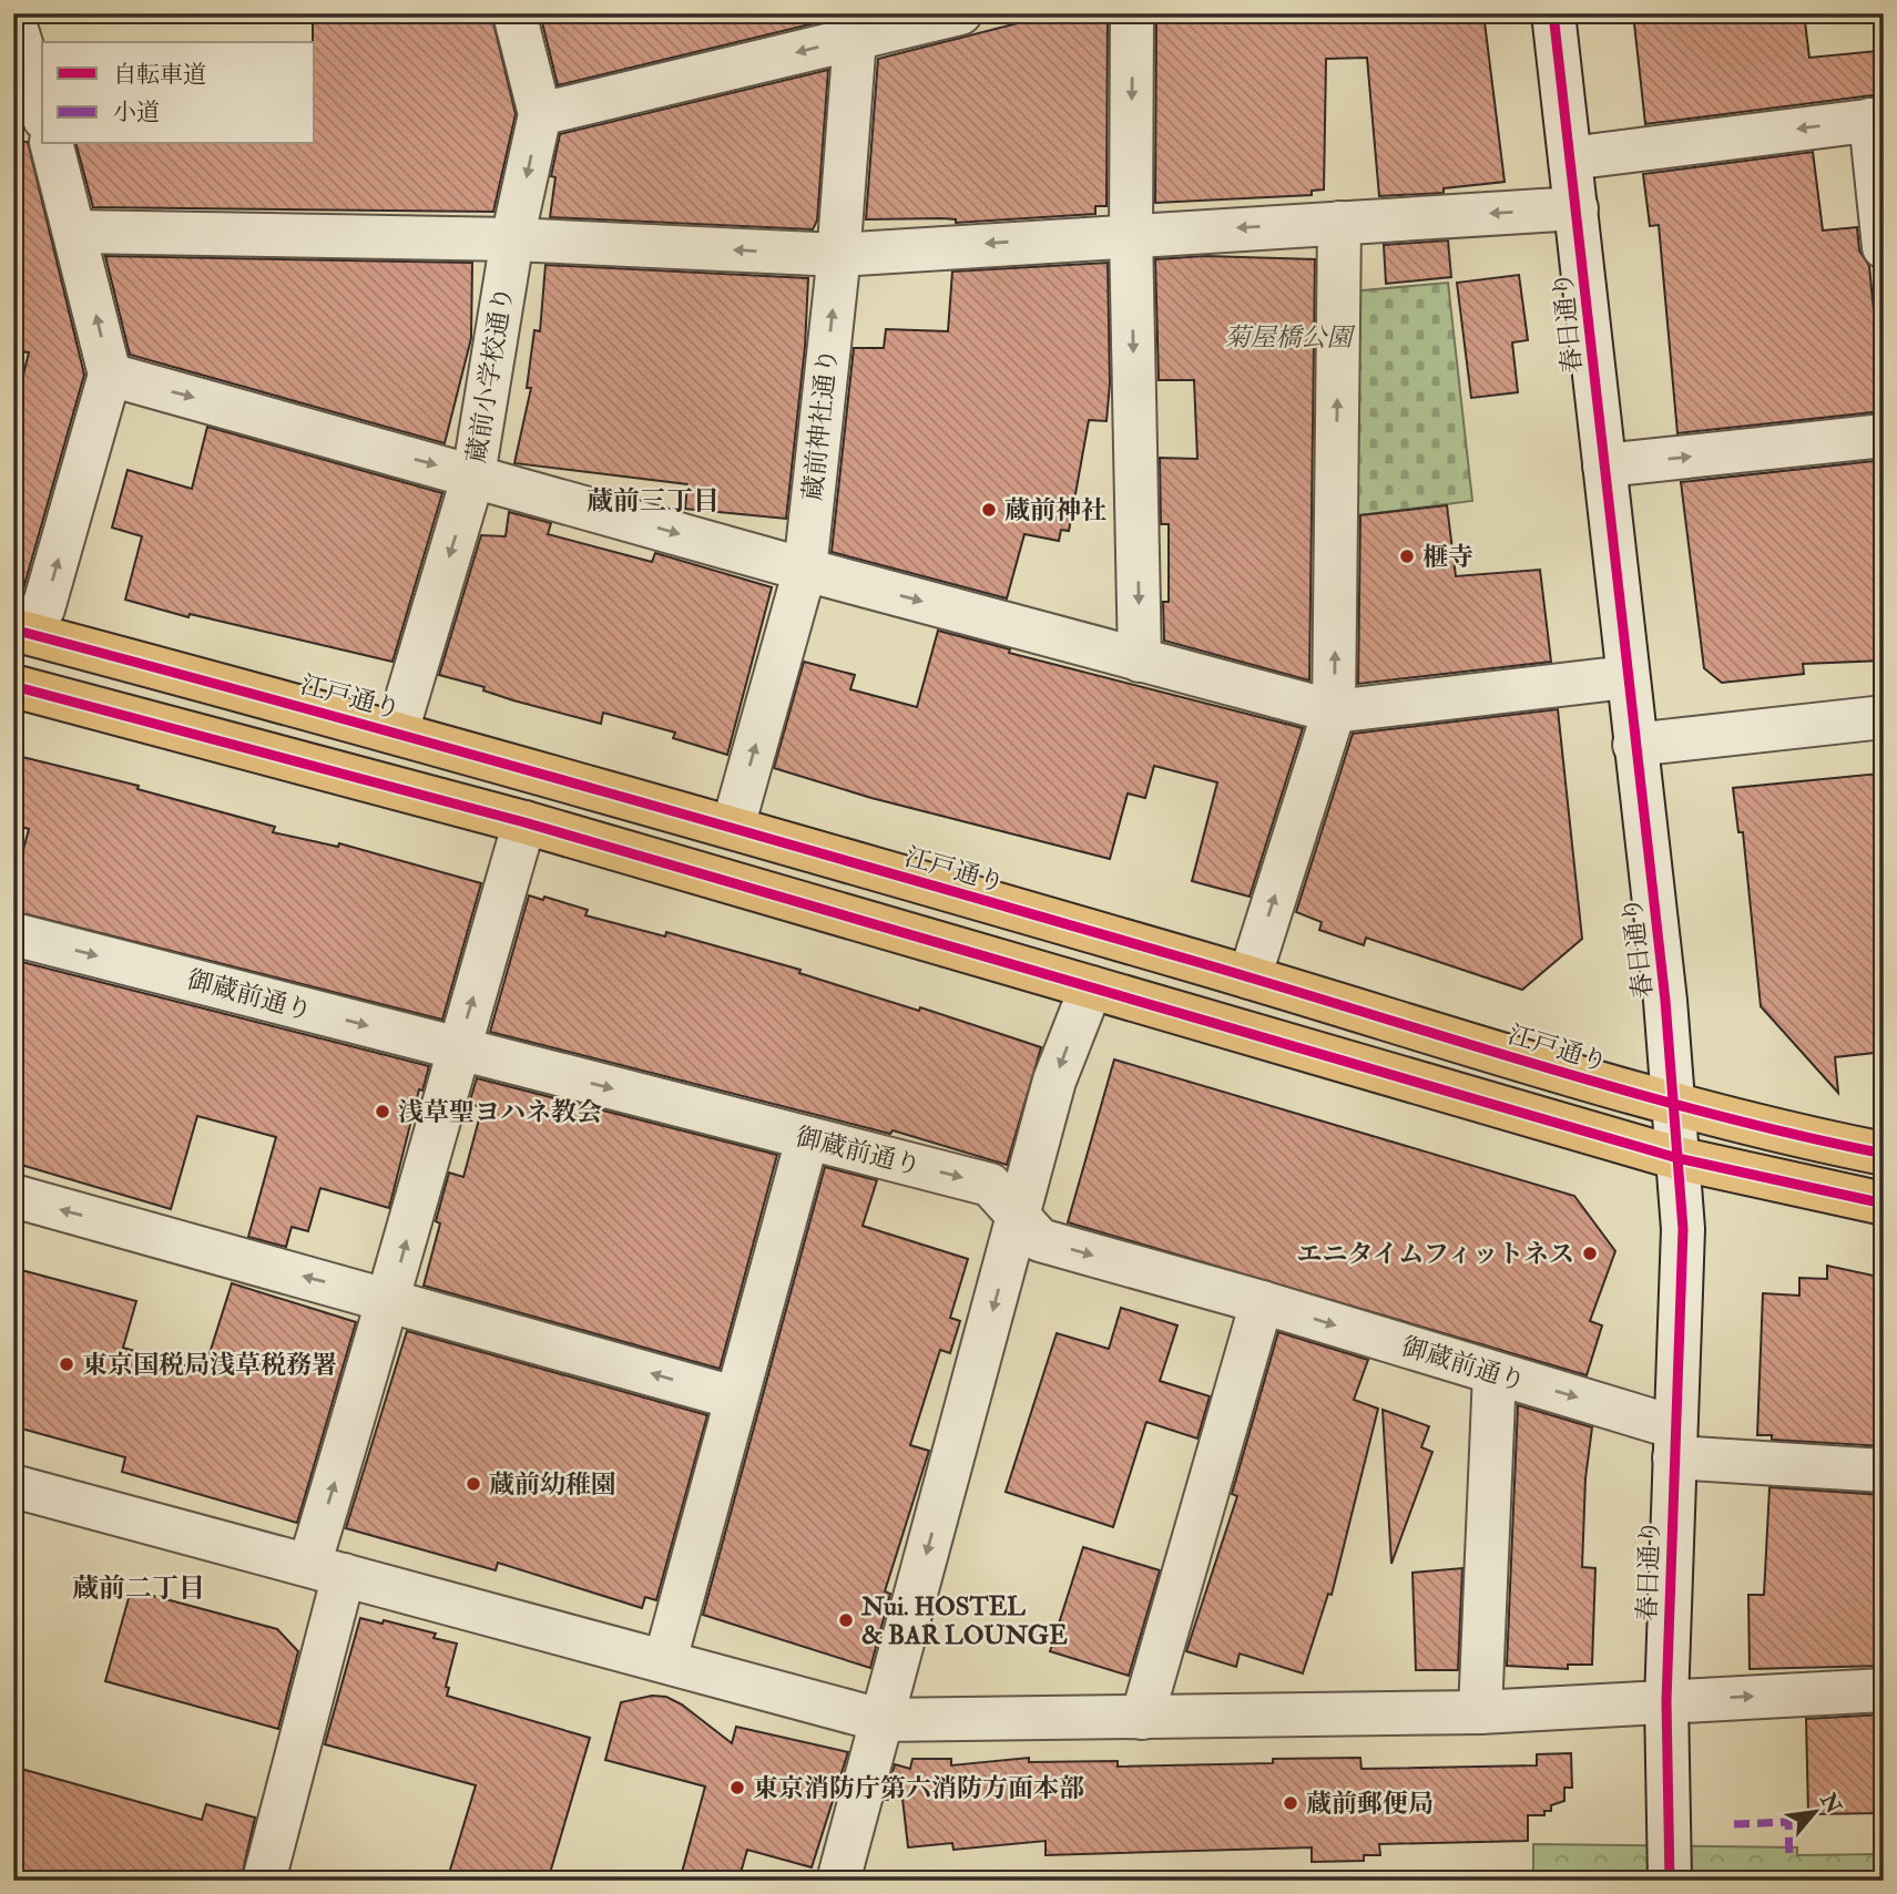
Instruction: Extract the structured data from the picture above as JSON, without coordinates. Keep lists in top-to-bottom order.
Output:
{
  "streets": {
    "highway": ["江戸通り"],
    "street": [
      "春日通り",
      "蔵前小学校通り",
      "蔵前神社通り",
      "御蔵前通り"
    ]
  },
  "crossings": [
    ["春日通り", "江戸通り"],
    ["春日通り", "御蔵前通り"],
    ["蔵前小学校通り", "江戸通り"],
    ["蔵前神社通り", "江戸通り"]
  ],
  "districts": ["蔵前三丁目", "蔵前二丁目"],
  "parks": ["菊屋橋公園"],
  "places": [
    "蔵前神社",
    "榧寺",
    "浅草聖ヨハネ教会",
    "エニタイムフィットネス",
    "東京国税局浅草税務署",
    "蔵前幼稚園",
    "Nui. HOSTEL & BAR LOUNGE",
    "東京消防庁第六消防方面本部",
    "蔵前郵便局"
  ],
  "legend": ["自転車道", "小道"],
  "north": "top right"
}
